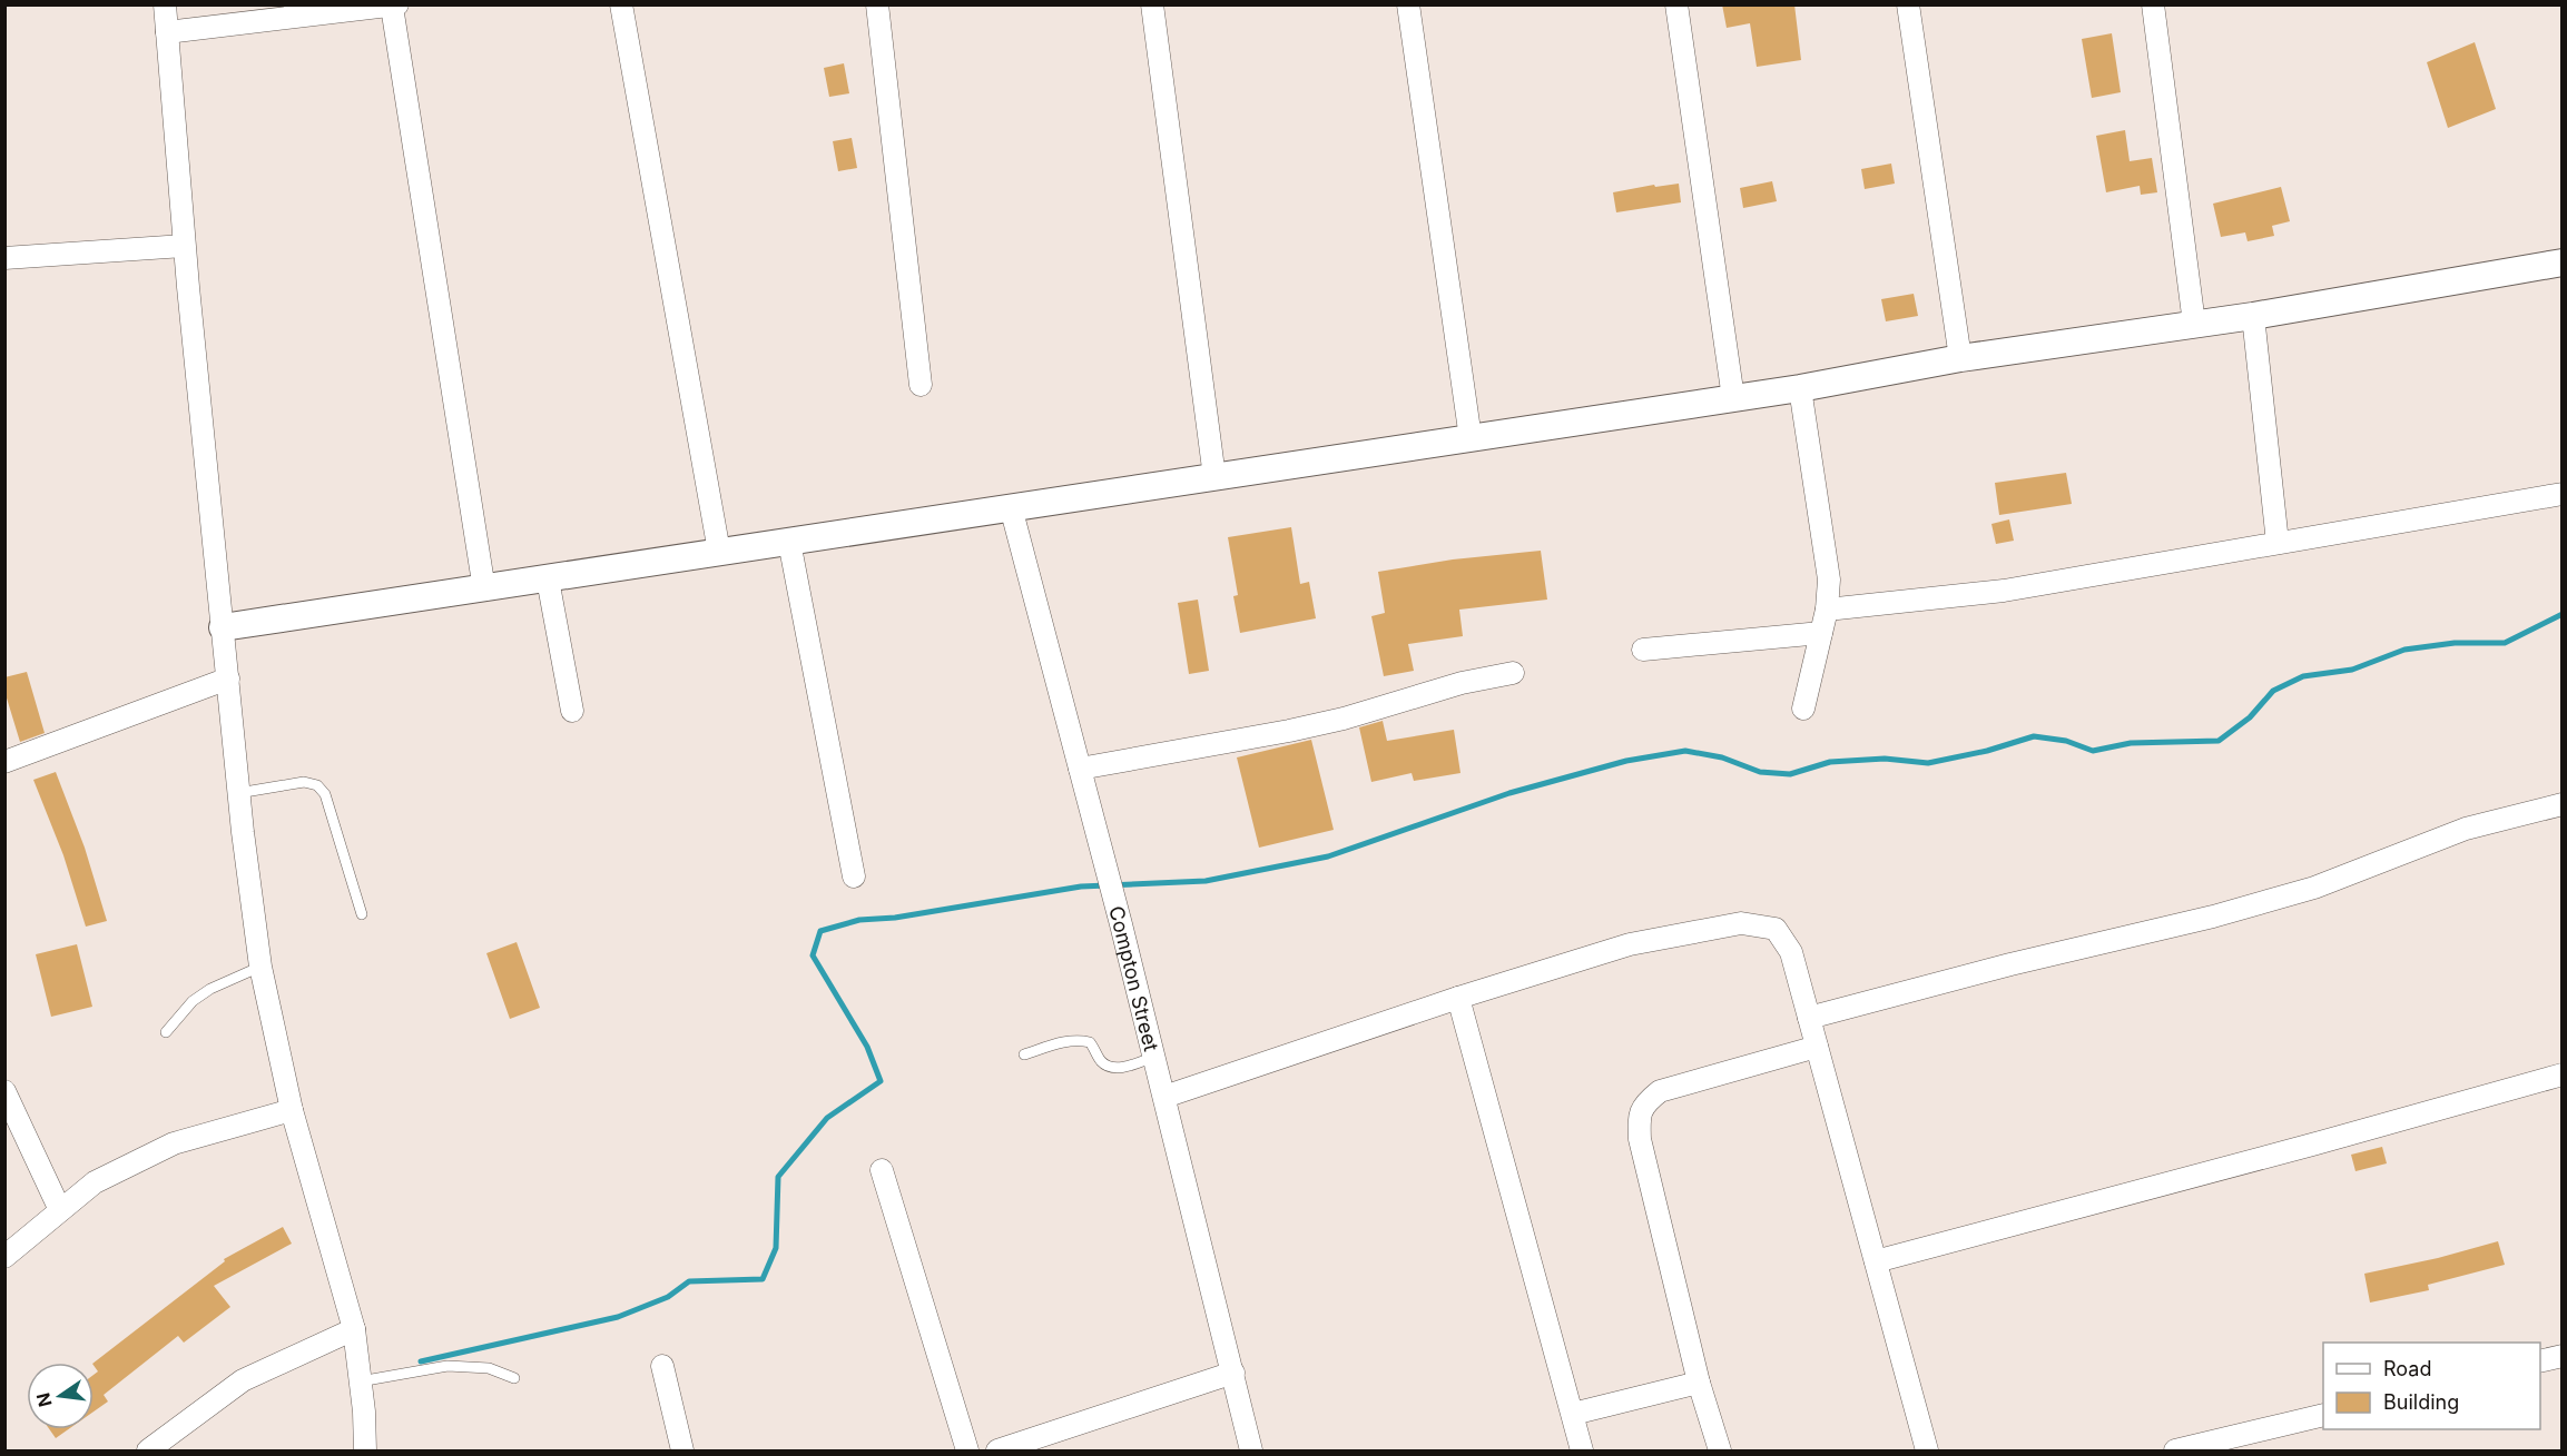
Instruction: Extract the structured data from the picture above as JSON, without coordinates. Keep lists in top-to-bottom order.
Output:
{
  "streets": {
    "street": ["Compton Street"]
  },
  "legend": ["Road", "Building"],
  "north": "left"
}
